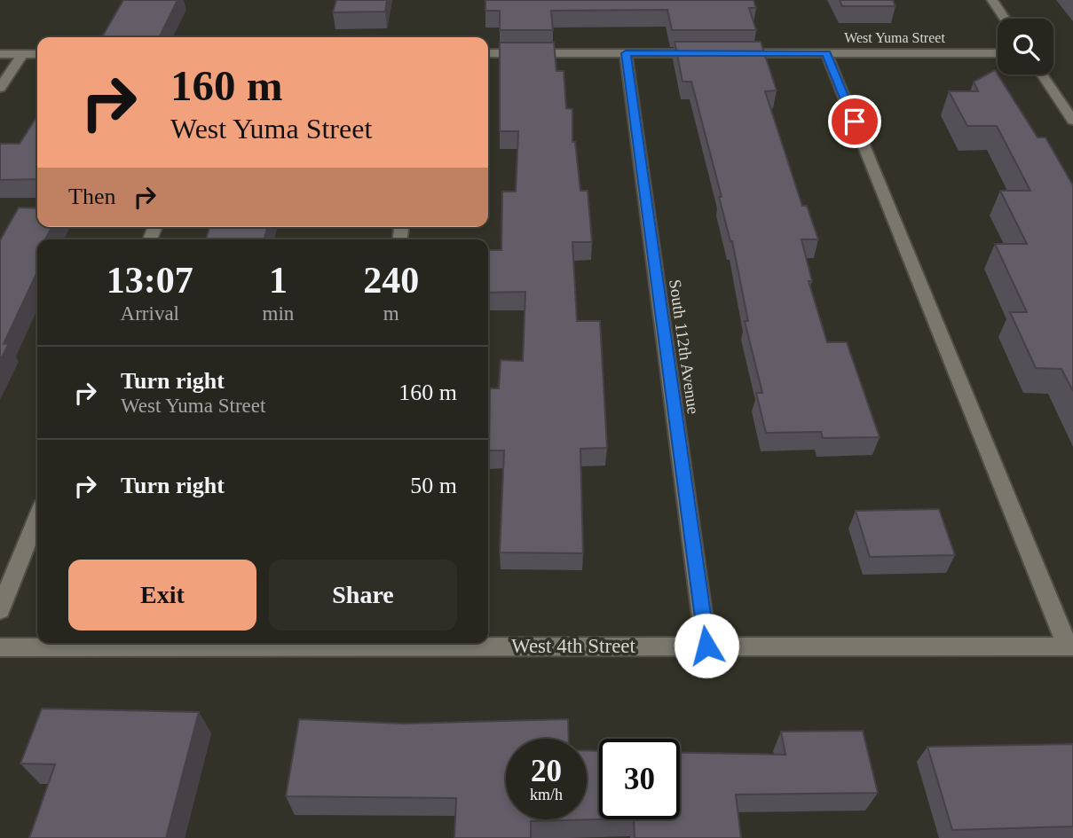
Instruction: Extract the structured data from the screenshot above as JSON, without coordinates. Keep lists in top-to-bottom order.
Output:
{
  "streets": {
    "street": ["West Yuma Street", "South 112th Avenue", "West 4th Street"]
  },
  "crossings": [
    ["South 112th Avenue", "West 4th Street"]
  ],
  "page": {
    "turn": ["160 m", "West Yuma Street"],
    "then": "Then",
    "eta": [
      "13:07",
      "Arrival",
      "1",
      "min",
      "240",
      "m"
    ],
    "list": [
      {
        "name": "Turn right",
        "note": "West Yuma Street",
        "value": "160 m"
      },
      {
        "name": "Turn right",
        "value": "50 m"
      }
    ],
    "buttons": ["Exit", "Share"],
    "speed": "20 km/h",
    "limit": "30"
  }
}
